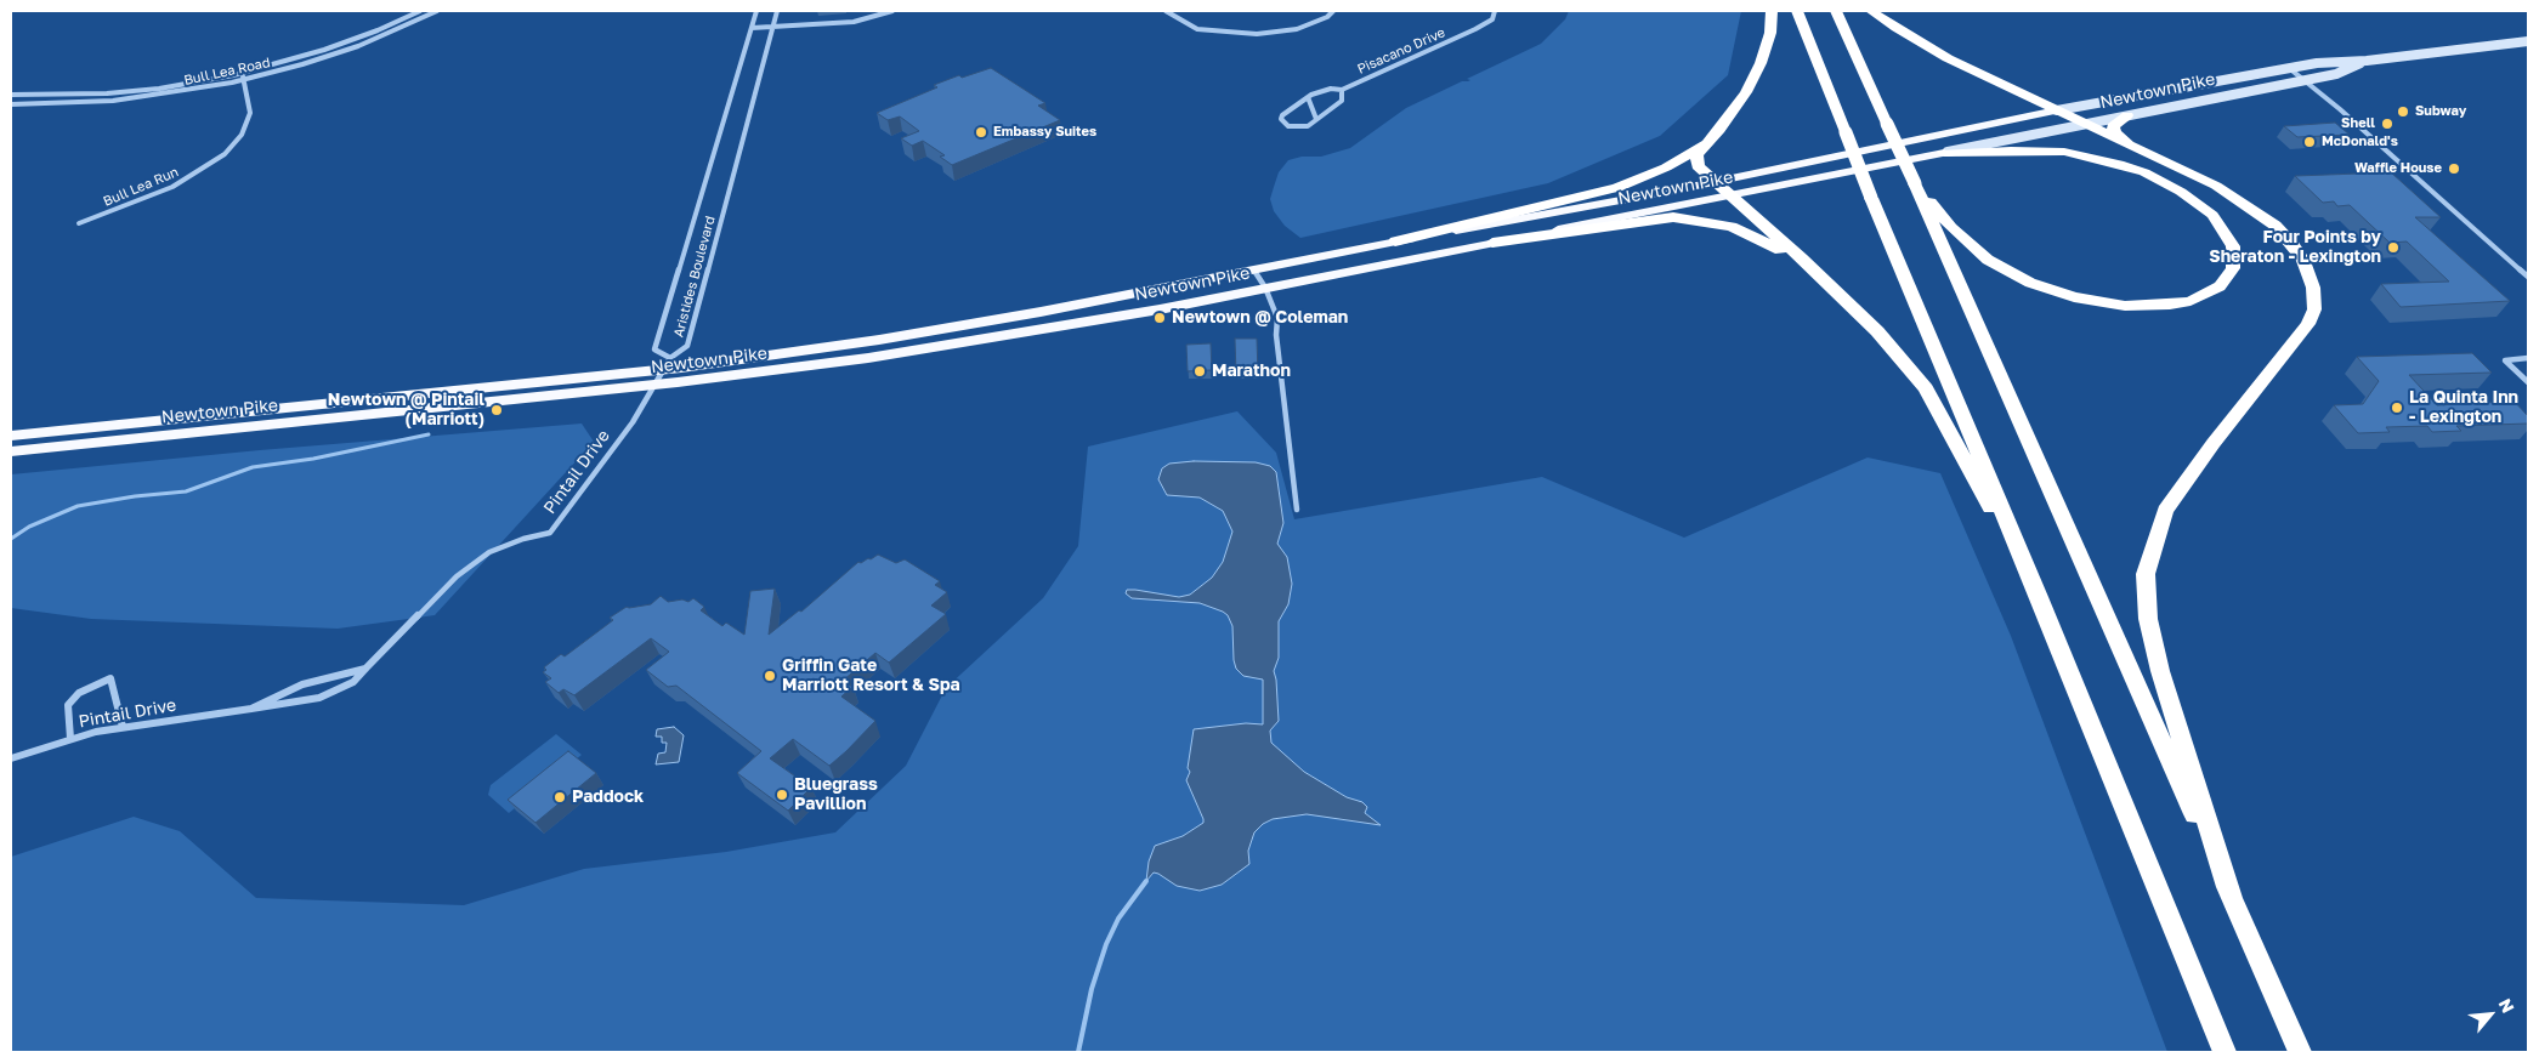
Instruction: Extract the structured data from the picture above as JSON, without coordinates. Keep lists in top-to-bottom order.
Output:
{
  "streets": {
    "highway": ["Newtown Pike"],
    "street": [
      "Pisacano Drive",
      "Bull Lea Road",
      "Bull Lea Run",
      "Aristides Boulevard",
      "Pintail Drive"
    ]
  },
  "crossings": [
    ["Bull Lea Road", "Bull Lea Run"],
    ["Newtown Pike", "Aristides Boulevard"],
    ["Newtown Pike", "Pintail Drive"],
    ["Aristides Boulevard", "Pintail Drive"]
  ],
  "places": [
    "Subway",
    "Shell",
    "Embassy Suites",
    "McDonald's",
    "Waffle House",
    "Four Points by Sheraton - Lexington",
    "Newtown @ Coleman",
    "Marathon",
    "La Quinta Inn - Lexington",
    "Newtown @ Pintail (Marriott)",
    "Griffin Gate Marriott Resort & Spa",
    "Bluegrass Pavillion",
    "Paddock"
  ],
  "north": "top right"
}
